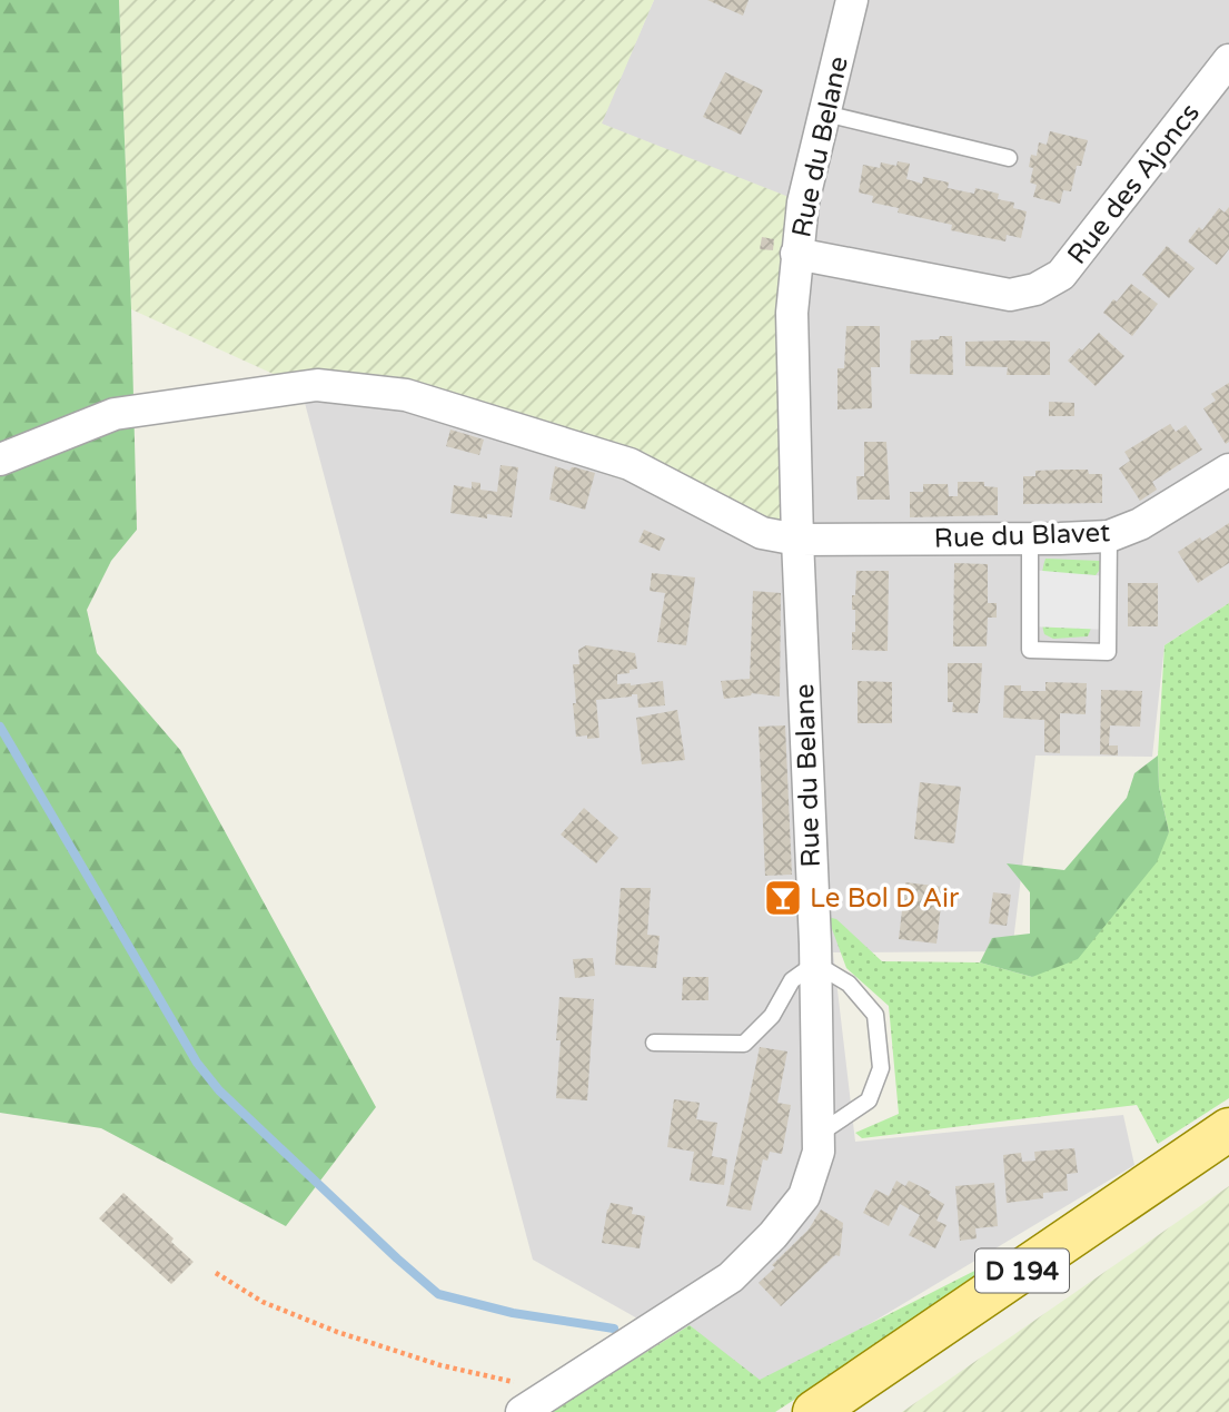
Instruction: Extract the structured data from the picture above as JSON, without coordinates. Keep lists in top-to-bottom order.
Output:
{
  "streets": {
    "main road": ["D 194"],
    "street": ["Rue du Belane", "Rue des Ajoncs", "Rue du Blavet"]
  },
  "crossings": [
    ["Rue du Belane", "Rue des Ajoncs"],
    ["Rue du Belane", "Rue du Blavet"]
  ],
  "places": {
    "bar": ["Le Bol D Air"]
  }
}
